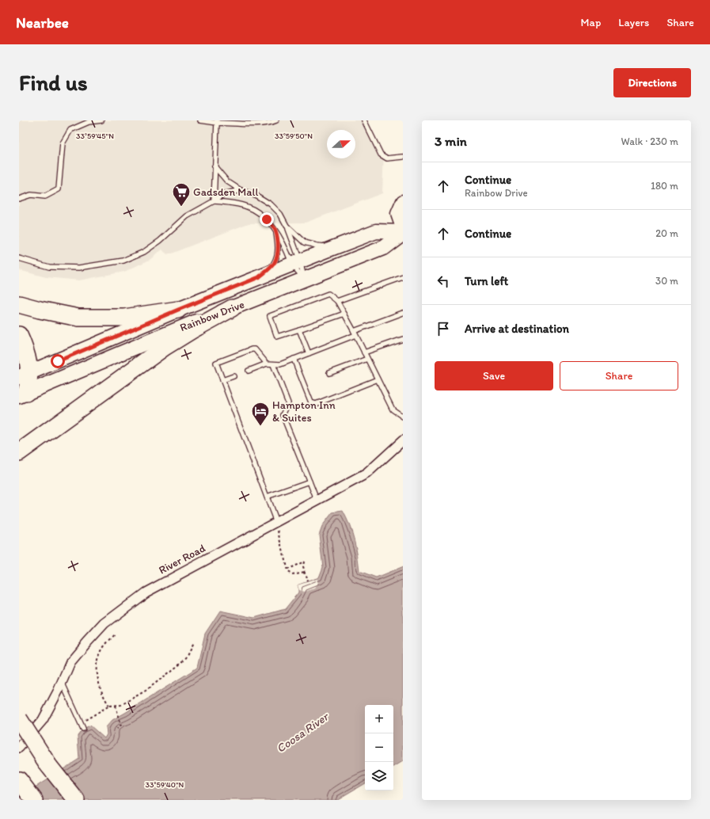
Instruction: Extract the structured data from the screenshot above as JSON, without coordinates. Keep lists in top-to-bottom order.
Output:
{
  "streets": {
    "main road": ["Rainbow Drive"],
    "street": ["River Road"]
  },
  "water": ["Coosa River"],
  "places": {
    "supermarket": ["Gadsden Mall"],
    "hotel": ["Hampton Inn & Suites"]
  },
  "north": "right",
  "page": {
    "header": "Nearbee",
    "nav": ["Map", "Layers", "Share"],
    "buttons": [
      "Directions",
      ["Save", "Share"]
    ],
    "title": "Find us",
    "heading": ["3 min", "Walk · 230 m"],
    "list": [
      ["Continue", "Rainbow Drive", "180 m"],
      ["Continue", "20 m"],
      ["Turn left", "30 m"],
      "Arrive at destination"
    ],
    "map_buttons": ["+", "−"]
  },
  "coordinates": ["33°59'45\"N", "33°59'50\"N", "33°59'40\"N"]
}
